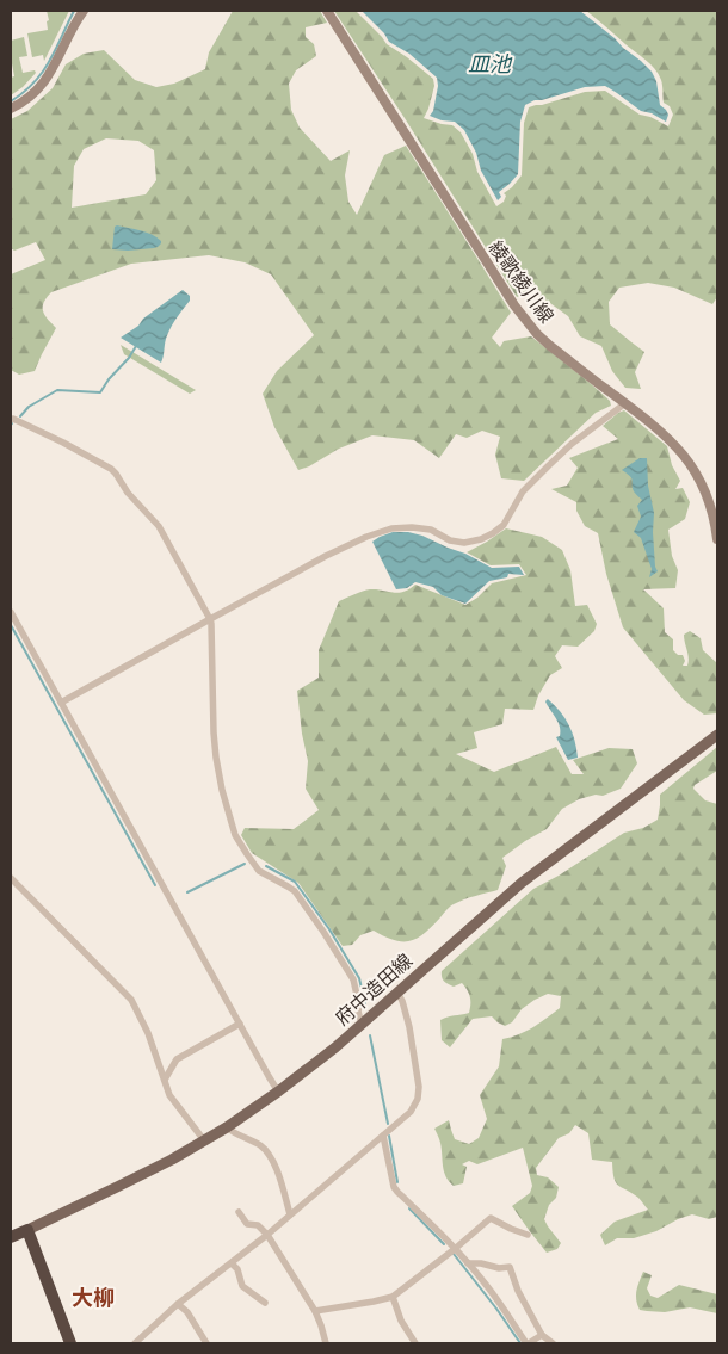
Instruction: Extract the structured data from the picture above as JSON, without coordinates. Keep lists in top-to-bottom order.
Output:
{
  "streets": {
    "main road": ["綾歌綾川線", "府中造田線"]
  },
  "districts": ["大柳"],
  "water": ["皿池"]
}
